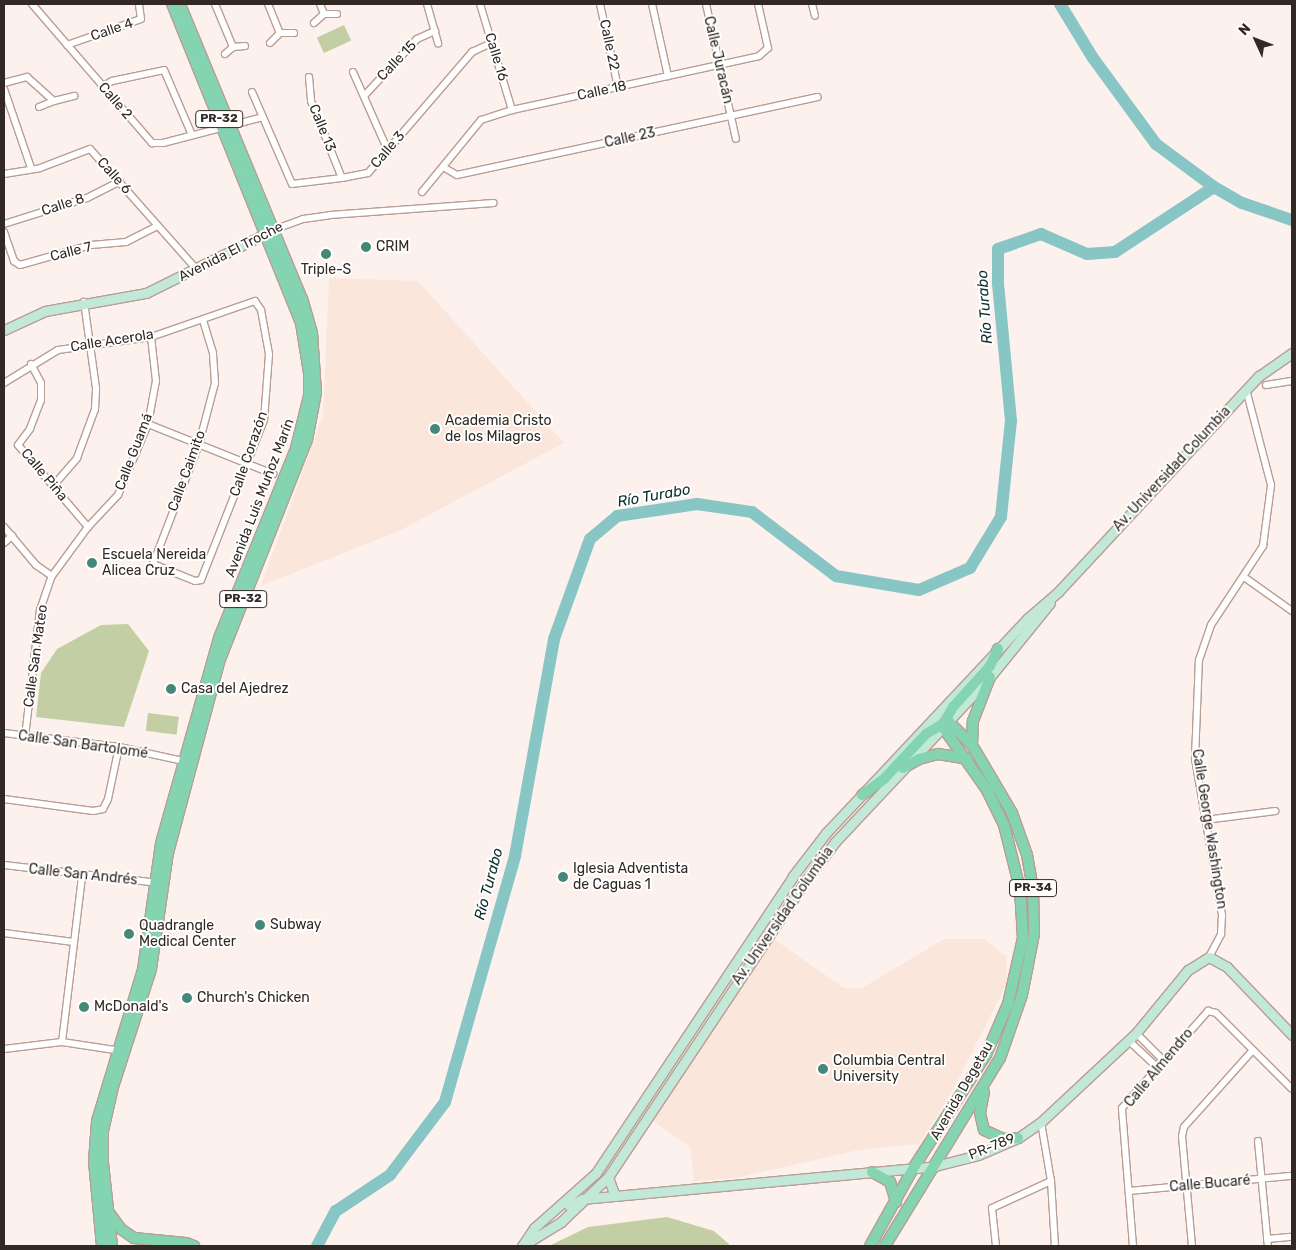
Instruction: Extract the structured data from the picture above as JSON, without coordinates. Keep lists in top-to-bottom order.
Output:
{
  "streets": {
    "main road": [
      "PR-32",
      "Avenida El Troche",
      "Av. Universidad Columbia",
      "Avenida Luis Muñoz Marín",
      "PR-34",
      "Avenida Degetau",
      "PR-789"
    ],
    "street": [
      "Calle 4",
      "Calle 22",
      "Calle 16",
      "Calle Juracán",
      "Calle 15",
      "Calle 18",
      "Calle 2",
      "Calle 13",
      "Calle 23",
      "Calle 3",
      "Calle 6",
      "Calle 8",
      "Calle 7",
      "Calle Acerola",
      "Calle Guamá",
      "Calle Corazón",
      "Calle Caimito",
      "Calle Piña",
      "Calle San Mateo",
      "Calle San Bartolomé",
      "Calle George Washington",
      "Calle San Andrés",
      "Calle Almendro",
      "Calle Bucaré"
    ]
  },
  "crossings": [
    ["Calle 4", "Calle 2"],
    ["Calle 22", "Calle 18"],
    ["Calle 16", "Calle 18"],
    ["Calle 16", "Calle 3"],
    ["Calle Juracán", "Calle 18"],
    ["Calle Juracán", "Calle 23"],
    ["Calle 18", "Calle 23"],
    ["Calle 2", "Calle 3"],
    ["Calle 2", "Avenida Luis Muñoz Marín"],
    ["Calle 13", "Calle 3"],
    ["Calle 6", "Calle 8"],
    ["Calle 6", "Calle 7"],
    ["Calle 6", "Avenida El Troche"],
    ["Avenida El Troche", "Avenida Luis Muñoz Marín"],
    ["Calle Acerola", "Calle Guamá"],
    ["Calle Acerola", "Calle Corazón"],
    ["Calle Acerola", "Calle Caimito"],
    ["Calle Acerola", "Calle Piña"],
    ["Calle Guamá", "Calle Piña"],
    ["Calle Guamá", "Calle San Mateo"],
    ["Calle Corazón", "Calle Caimito"],
    ["Av. Universidad Columbia", "Calle George Washington"],
    ["Av. Universidad Columbia", "Avenida Degetau"],
    ["Av. Universidad Columbia", "PR-789"],
    ["Calle Piña", "Calle San Mateo"],
    ["Avenida Luis Muñoz Marín", "Calle San Bartolomé"],
    ["Avenida Luis Muñoz Marín", "Calle San Andrés"],
    ["Calle San Mateo", "Calle San Bartolomé"],
    ["Calle George Washington", "PR-789"],
    ["Calle Almendro", "Calle Bucaré"],
    ["Avenida Degetau", "PR-789"]
  ],
  "water": ["Río Turabo"],
  "places": [
    "CRIM",
    "Triple-S",
    "Academia Cristo de los Milagros",
    "Escuela Nereida Alicea Cruz",
    "Casa del Ajedrez",
    "Iglesia Adventista de Caguas 1",
    "Subway",
    "Quadrangle Medical Center",
    "Church's Chicken",
    "McDonald's",
    "Columbia Central University"
  ],
  "north": "top left"
}
